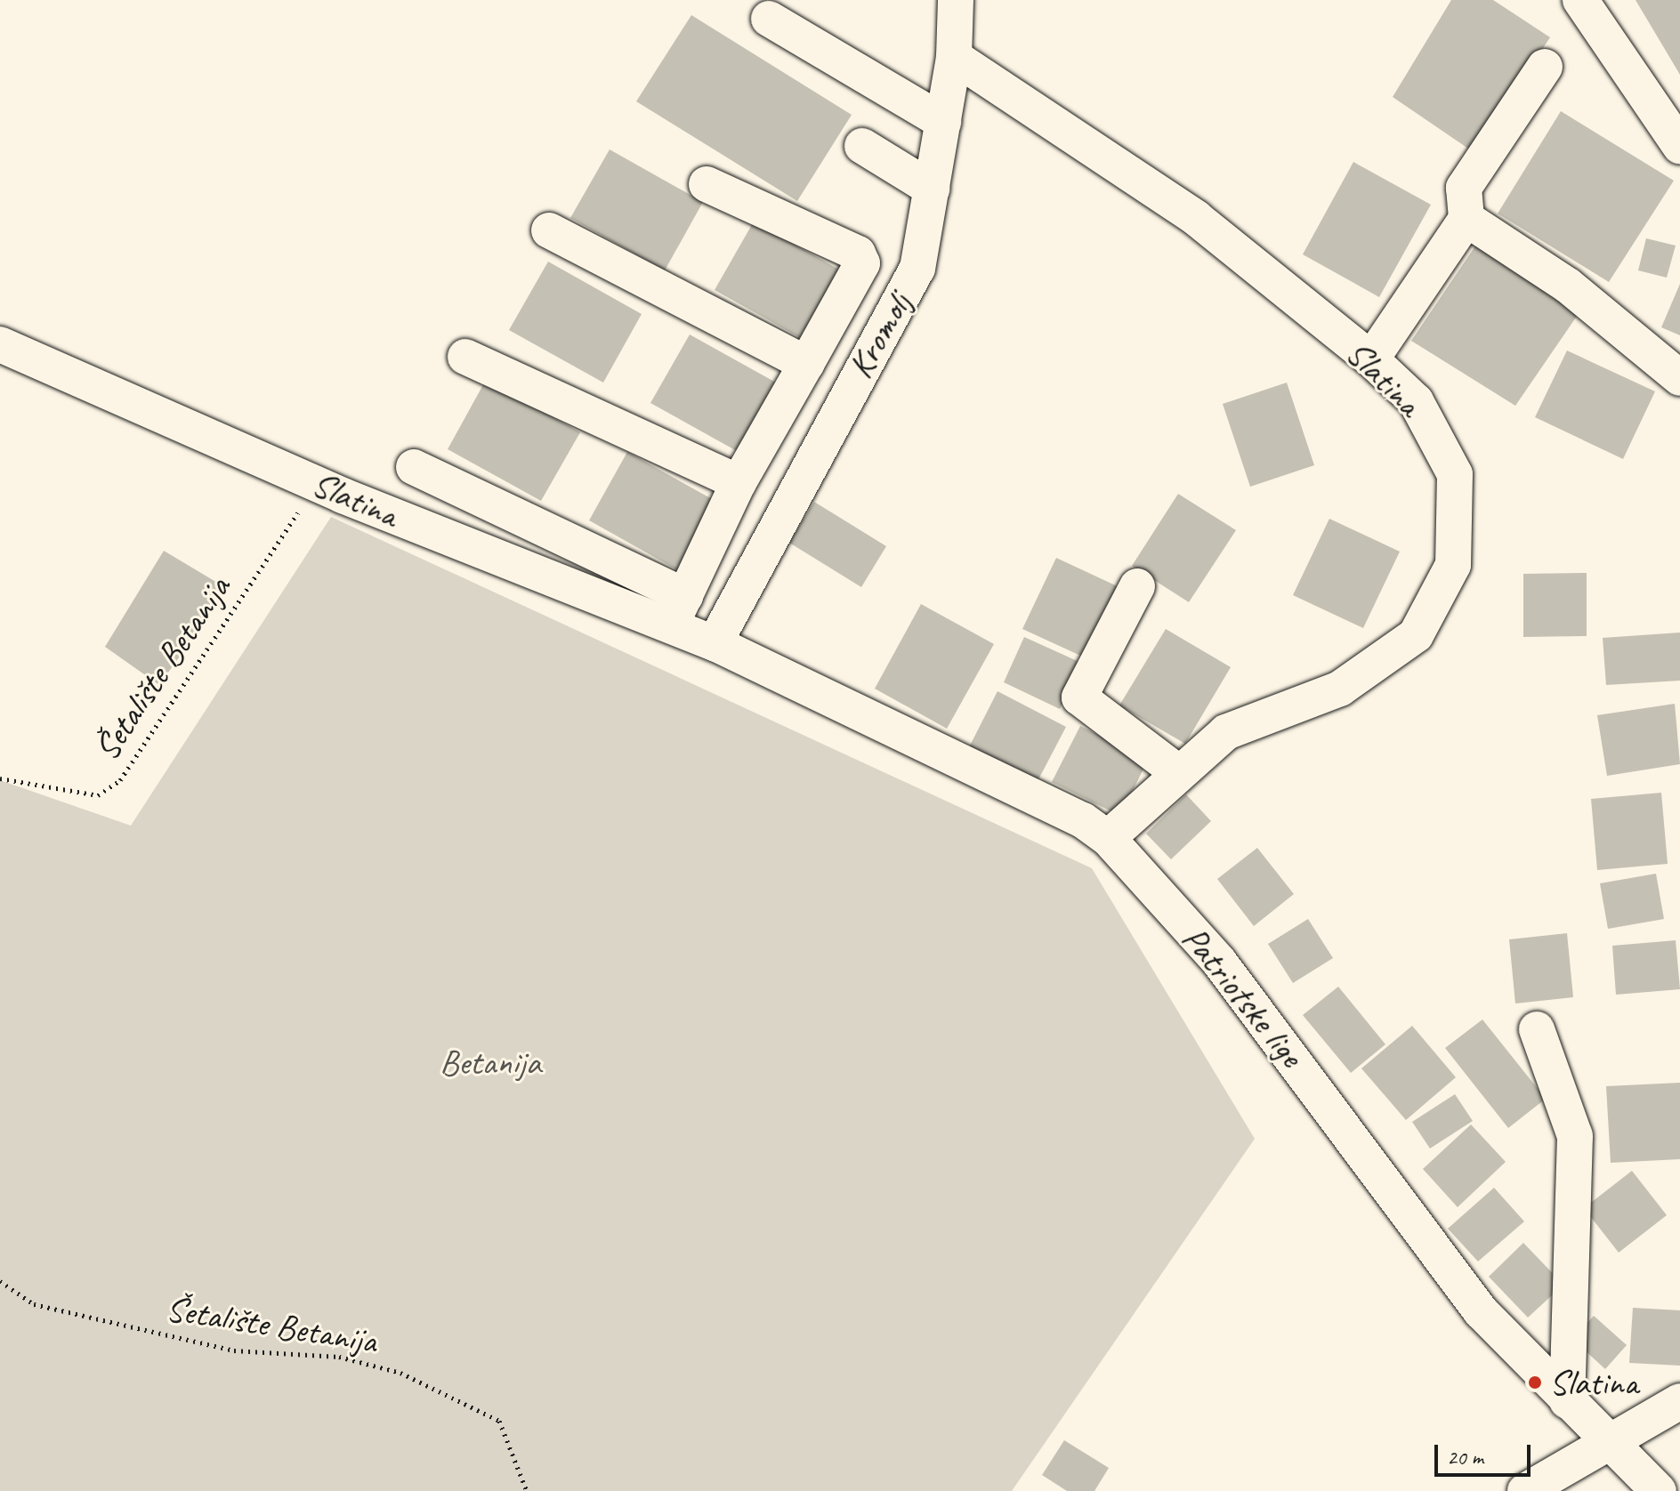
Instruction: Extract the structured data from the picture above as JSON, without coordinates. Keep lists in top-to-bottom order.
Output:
{
  "streets": {
    "street": ["Kromolj", "Slatina", "Patriotske lige"],
    "path": ["Šetalište Betanija"]
  },
  "crossings": [
    ["Kromolj", "Slatina"],
    ["Kromolj", "Patriotske lige"],
    ["Slatina", "Šetalište Betanija"],
    ["Slatina", "Patriotske lige"]
  ],
  "parks": ["Betanija"],
  "places": ["Slatina"],
  "scale_bar": "20 m"
}
